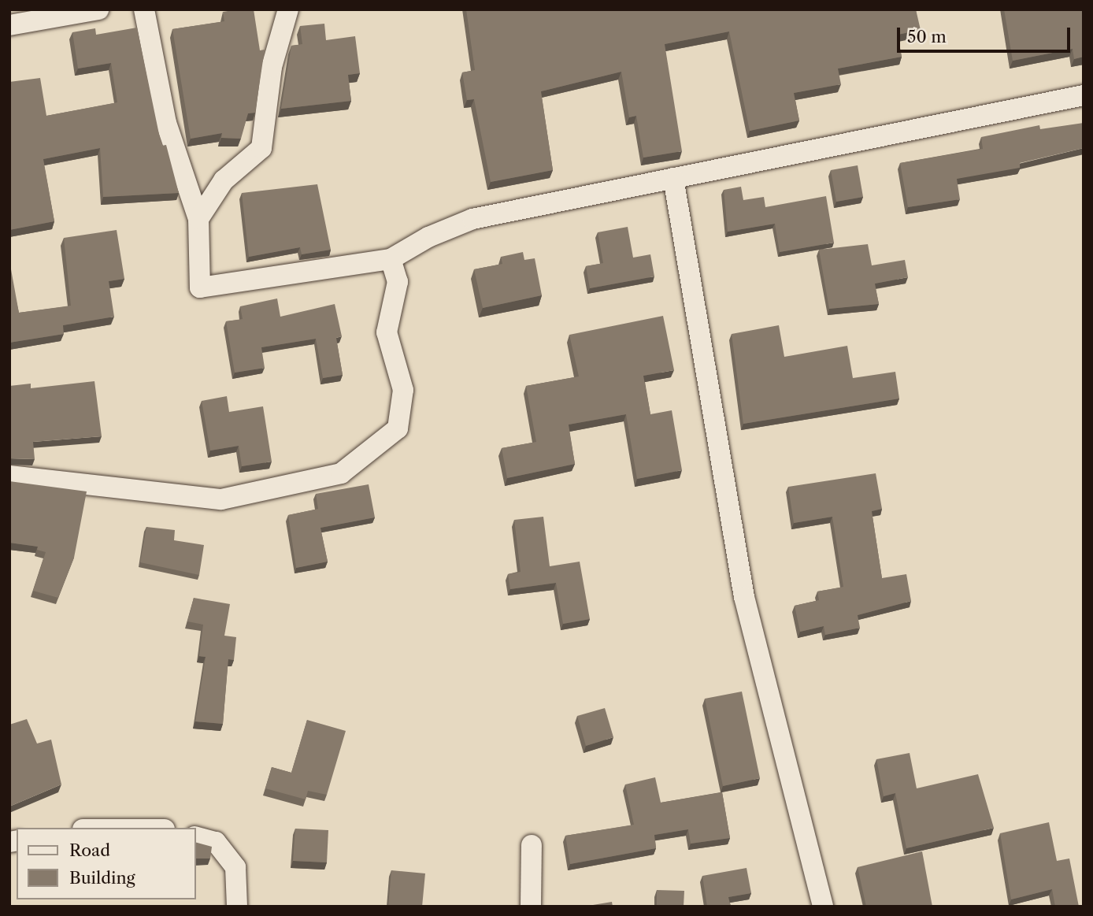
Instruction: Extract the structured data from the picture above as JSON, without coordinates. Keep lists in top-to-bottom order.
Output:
{
  "legend": ["Road", "Building"],
  "scale_bar": "50 m"
}
